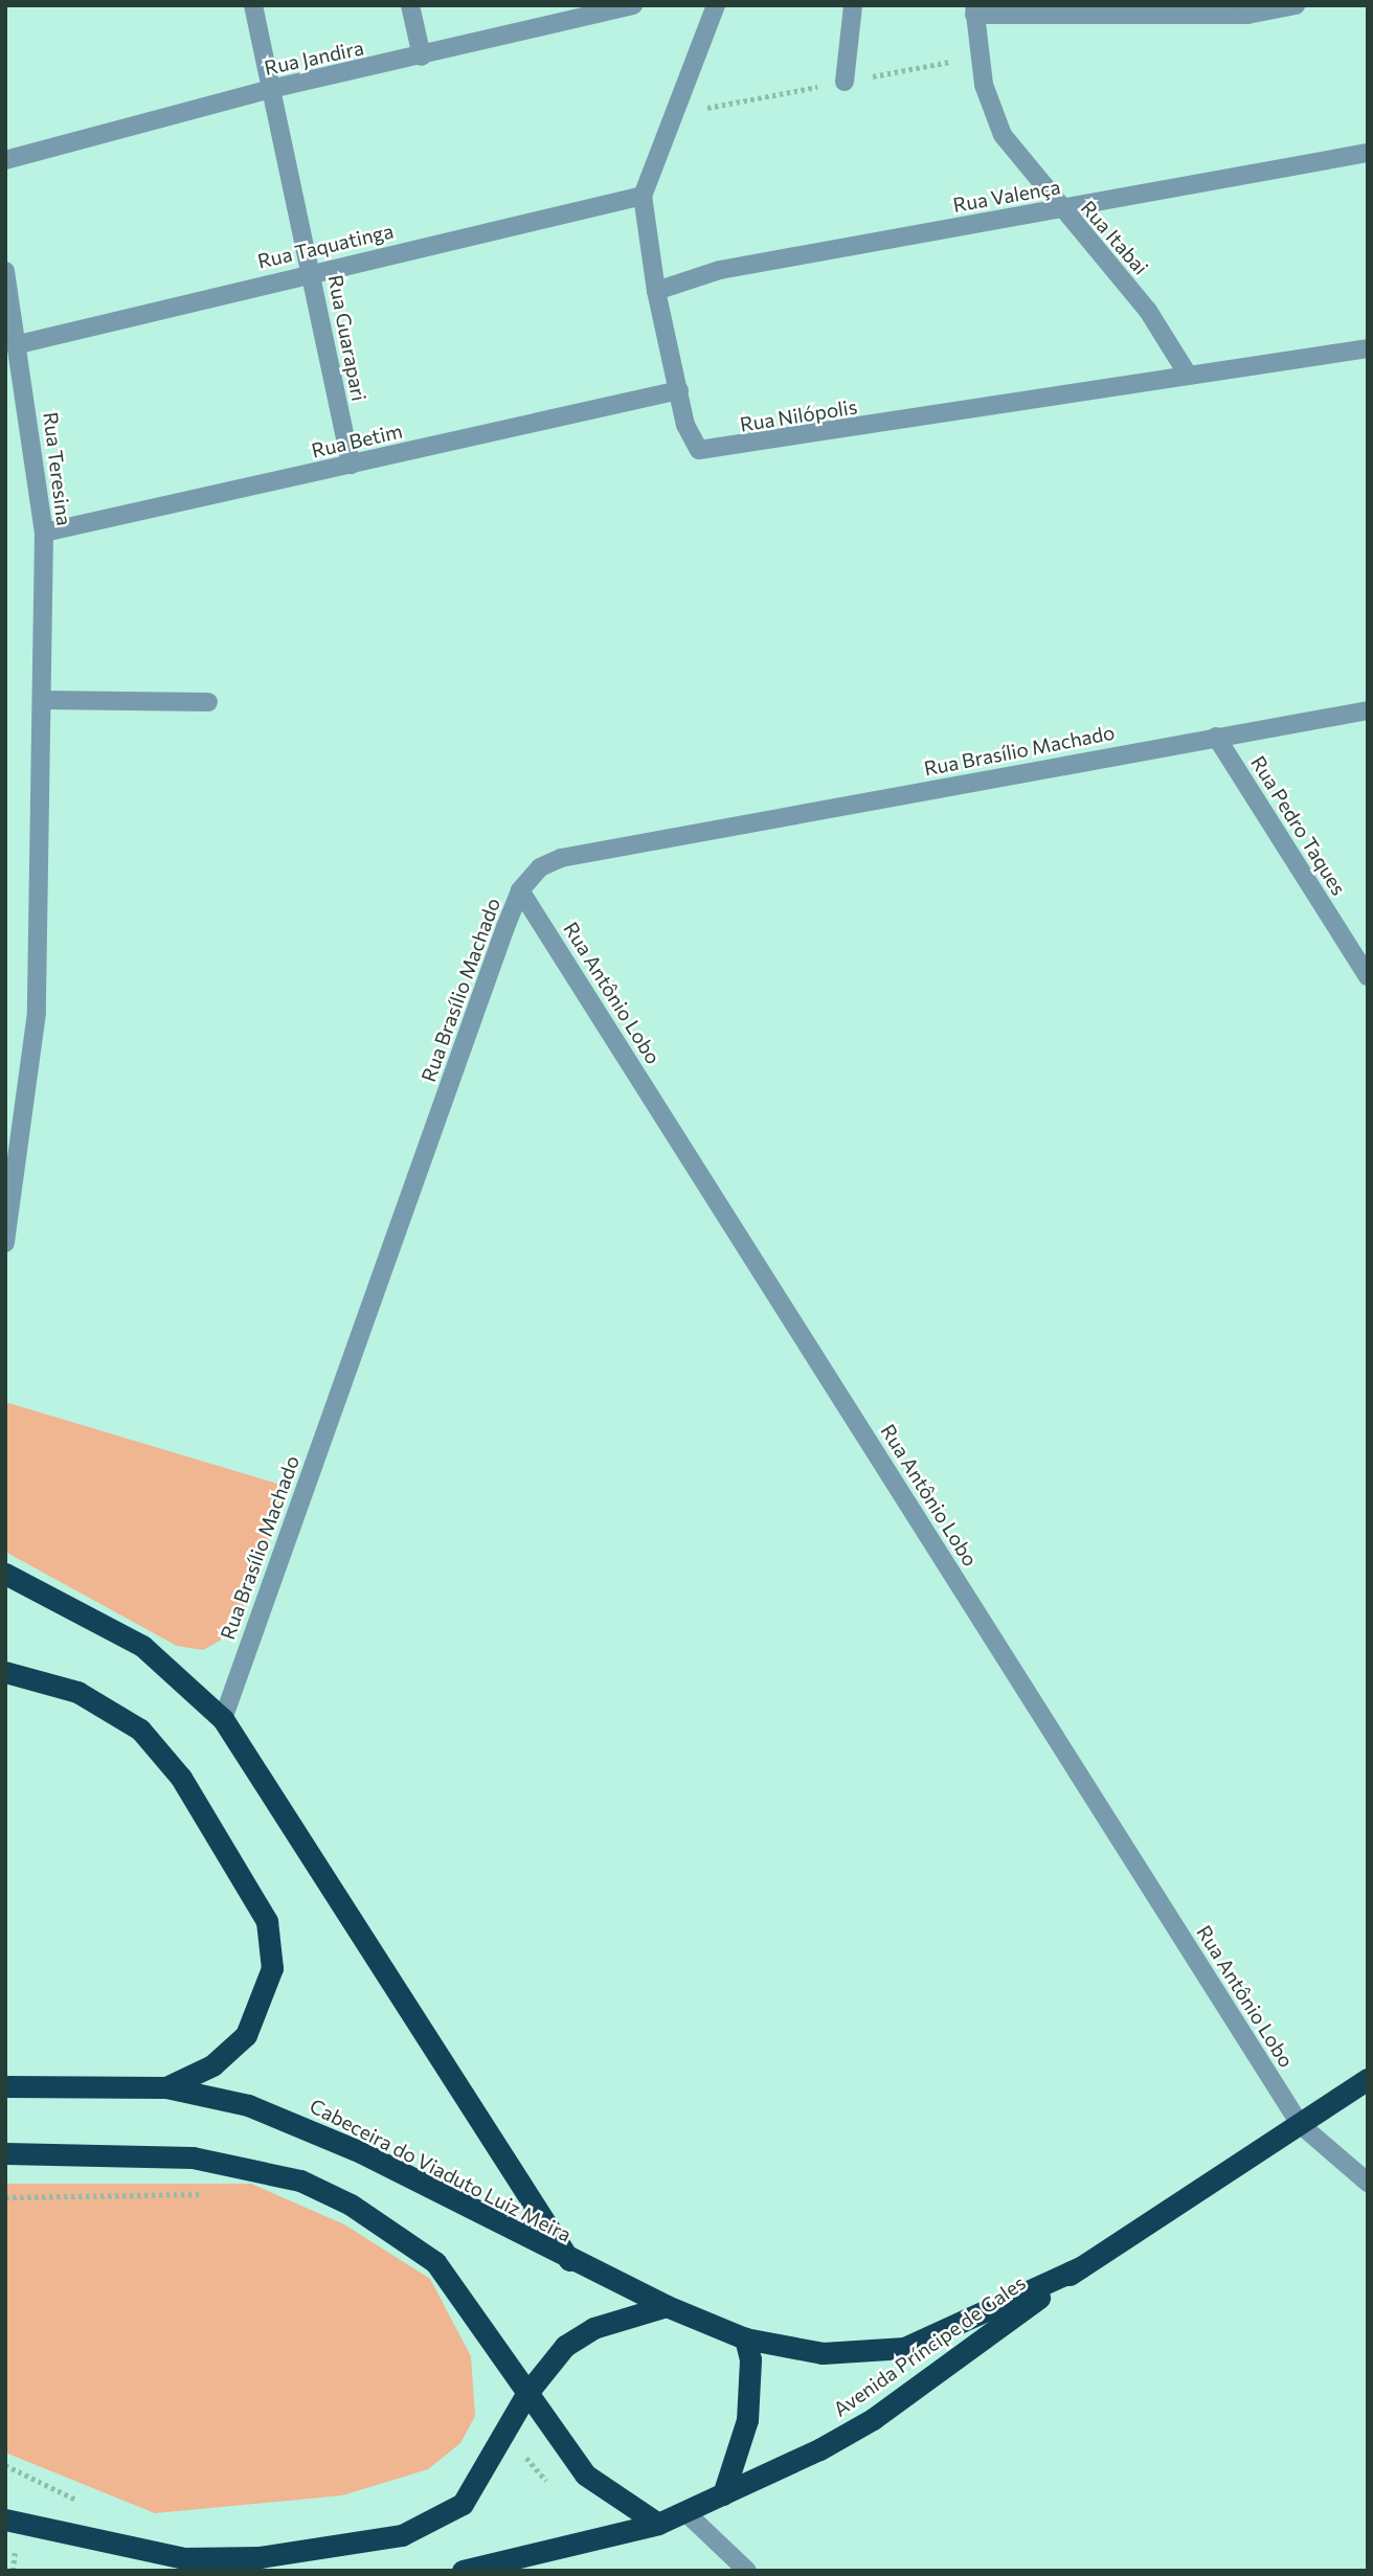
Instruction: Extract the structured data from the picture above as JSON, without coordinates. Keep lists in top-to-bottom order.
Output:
{
  "streets": {
    "highway": ["Cabeceira do Viaduto Luiz Meira", "Avenida Príncipe de Gales"],
    "street": [
      "Rua Jandira",
      "Rua Valença",
      "Rua Itabai",
      "Rua Taquatinga",
      "Rua Guarapari",
      "Rua Nilópolis",
      "Rua Betim",
      "Rua Teresina",
      "Rua Brasílio Machado",
      "Rua Pedro Taques",
      "Rua Antônio Lobo"
    ]
  },
  "crossings": [
    ["Rua Jandira", "Rua Guarapari"],
    ["Rua Valença", "Rua Itabai"],
    ["Rua Valença", "Rua Nilópolis"],
    ["Rua Itabai", "Rua Nilópolis"],
    ["Rua Taquatinga", "Rua Guarapari"],
    ["Rua Taquatinga", "Rua Nilópolis"],
    ["Rua Taquatinga", "Rua Teresina"],
    ["Rua Guarapari", "Rua Betim"],
    ["Rua Nilópolis", "Rua Betim"],
    ["Rua Betim", "Rua Teresina"],
    ["Rua Brasílio Machado", "Rua Pedro Taques"],
    ["Rua Brasílio Machado", "Rua Antônio Lobo"],
    ["Rua Antônio Lobo", "Avenida Príncipe de Gales"],
    ["Cabeceira do Viaduto Luiz Meira", "Avenida Príncipe de Gales"]
  ]
}
